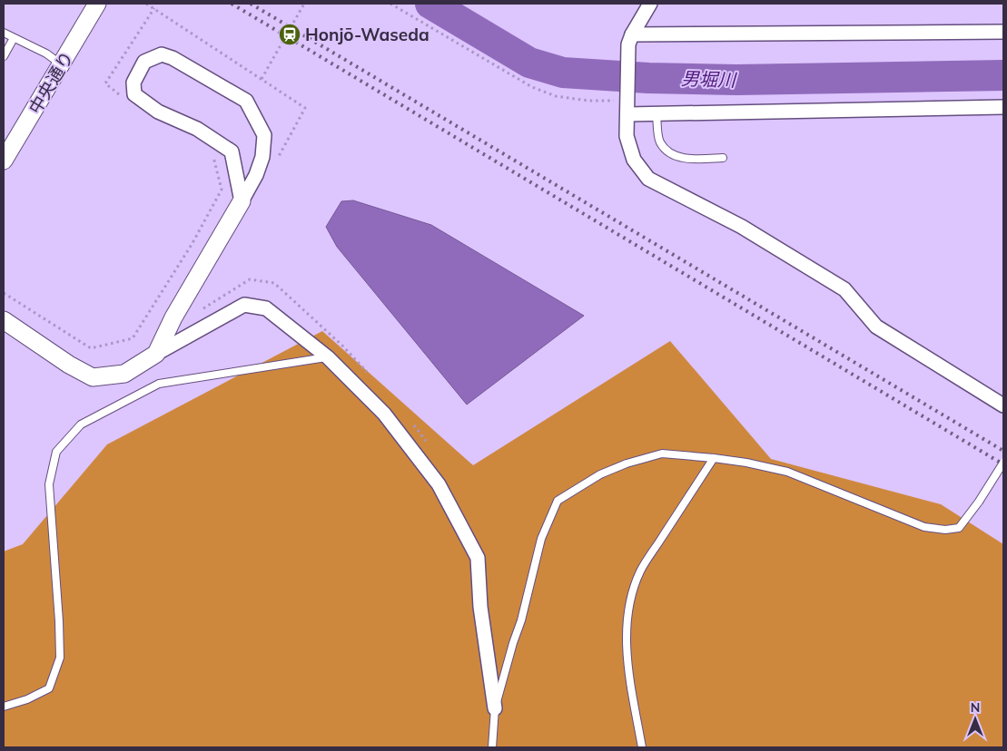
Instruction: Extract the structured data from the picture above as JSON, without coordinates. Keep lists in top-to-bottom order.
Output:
{
  "streets": {
    "street": ["中央通り"]
  },
  "water": ["男堀川"],
  "places": {
    "station": ["Honjō-Waseda"]
  },
  "north": "top"
}
